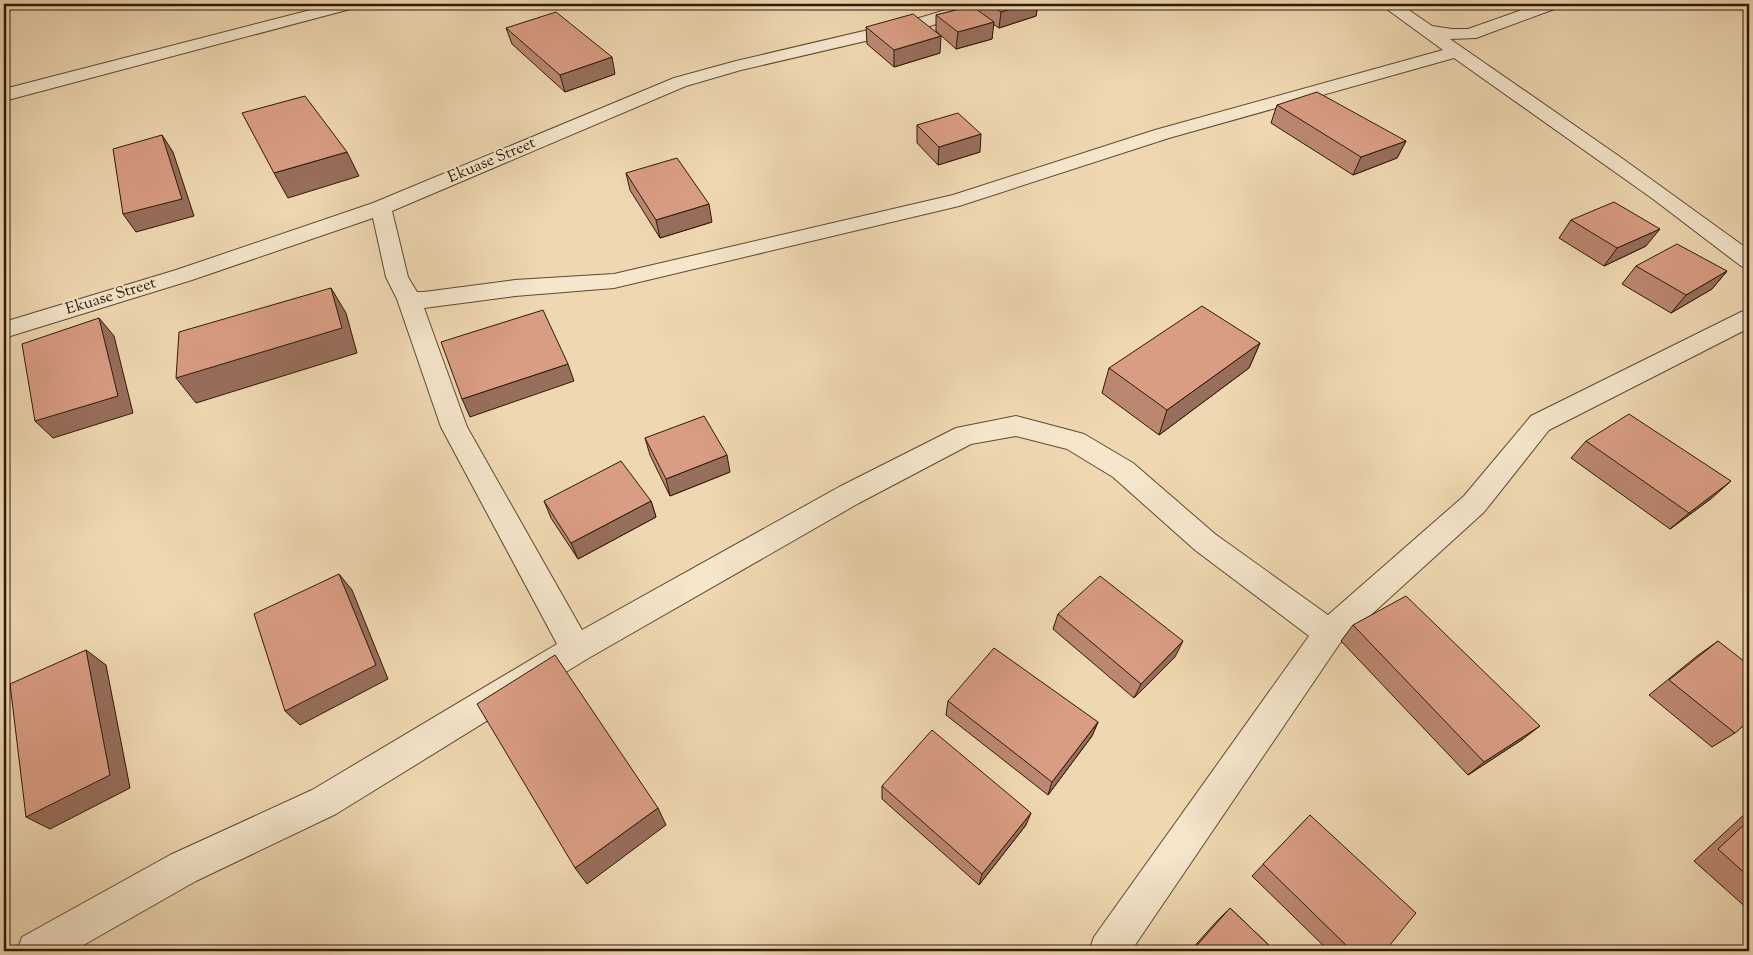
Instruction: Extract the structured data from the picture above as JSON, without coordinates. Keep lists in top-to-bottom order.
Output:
{
  "streets": {
    "street": ["Ekuase Street"]
  }
}
